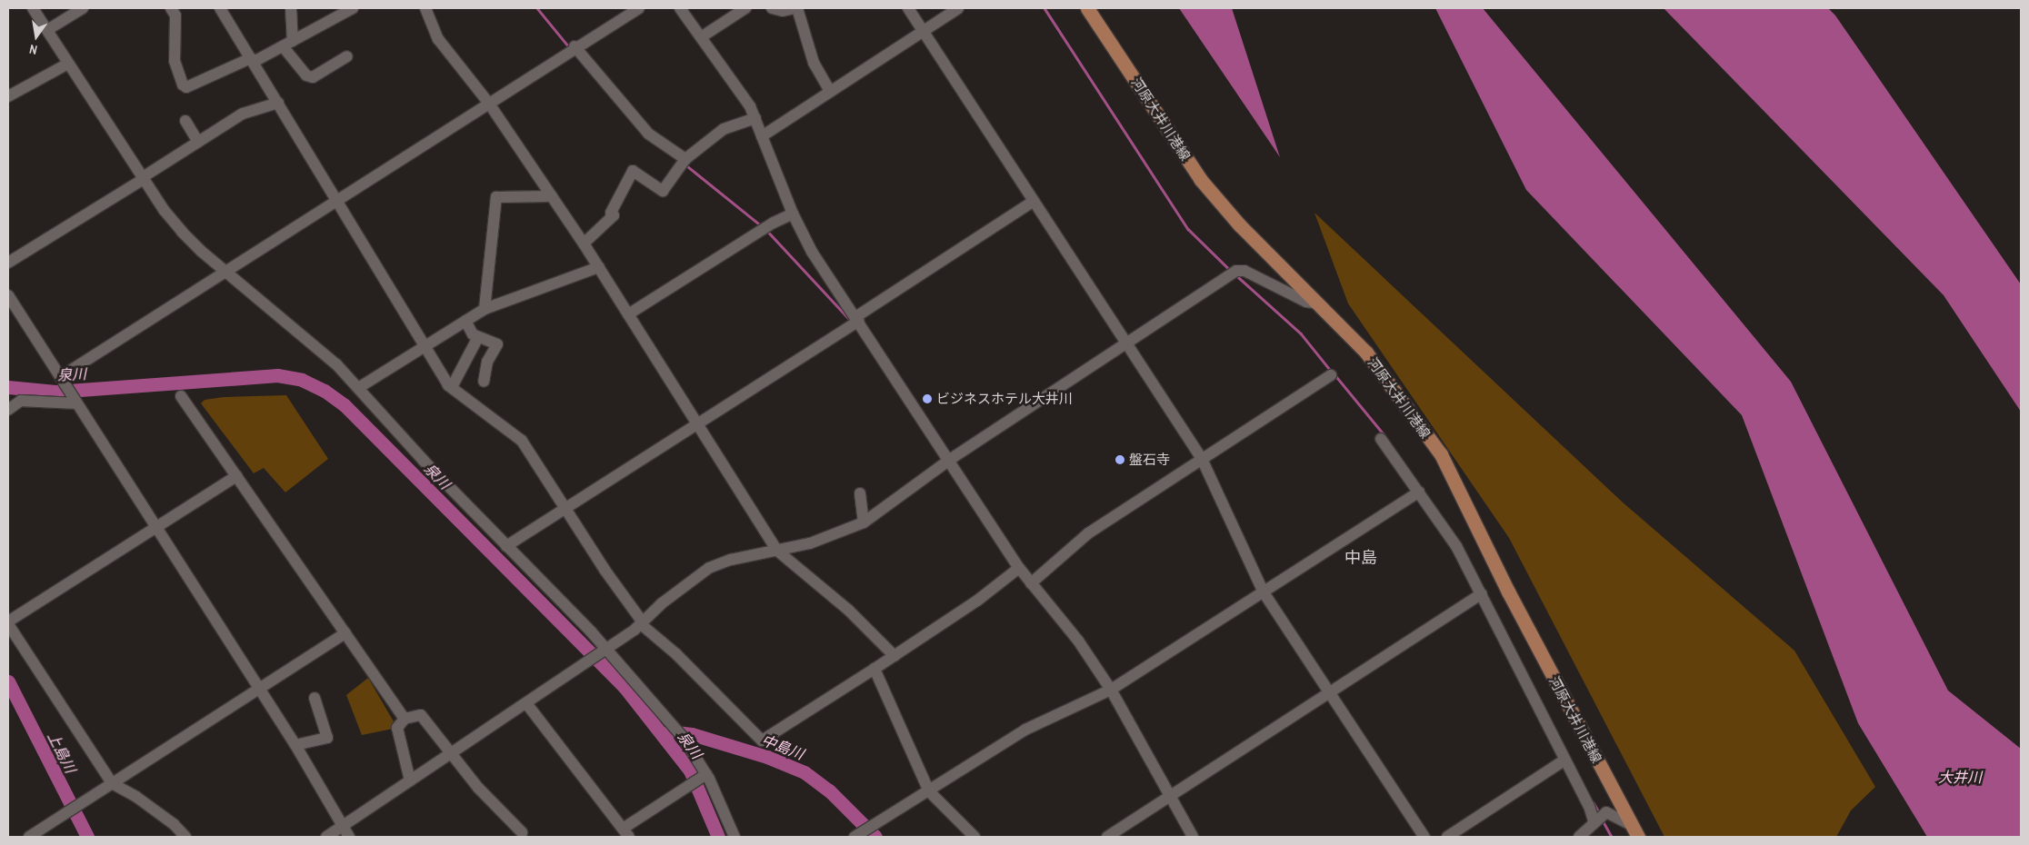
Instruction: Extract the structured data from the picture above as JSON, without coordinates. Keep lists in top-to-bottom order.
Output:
{
  "streets": {
    "main road": ["河原大井川港線"]
  },
  "districts": ["中島"],
  "water": [
    "泉川",
    "中島川",
    "上島川",
    "大井川"
  ],
  "places": ["ビジネスホテル大井川", "盤石寺"],
  "north": "bottom"
}
